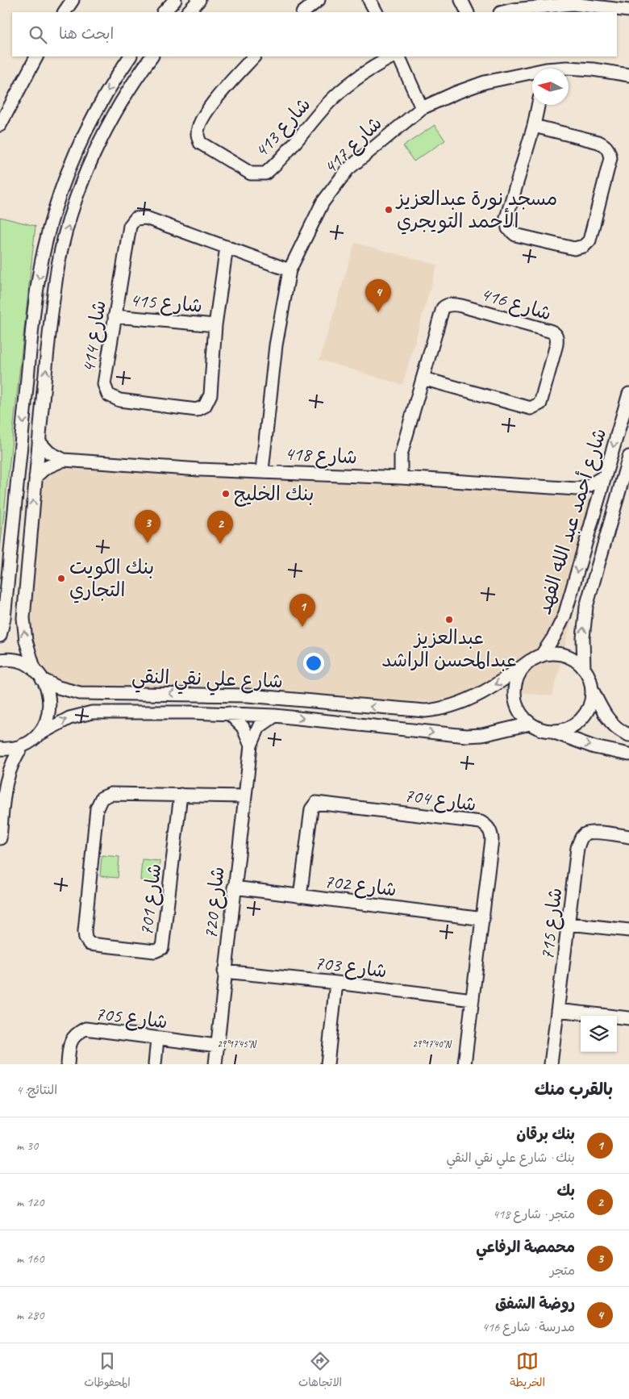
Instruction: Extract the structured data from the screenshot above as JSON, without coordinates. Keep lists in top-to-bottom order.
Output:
{
  "streets": {
    "street": [
      "شارع 413",
      "شارع 417",
      "شارع 415",
      "شارع 416",
      "شارع 414",
      "شارع 418",
      "شارع أحمد عبد الله الفهد",
      "شارع علي نقي النقي",
      "شارع 704",
      "شارع 702",
      "شارع 701",
      "شارع 720",
      "شارع 715",
      "شارع 703",
      "شارع 705"
    ]
  },
  "crossings": [
    ["شارع 417", "شارع 414"],
    ["شارع 417", "شارع 418"],
    ["شارع 415", "شارع 414"],
    ["شارع 416", "شارع 418"],
    ["شارع 418", "شارع أحمد عبد الله الفهد"],
    ["شارع أحمد عبد الله الفهد", "شارع علي نقي النقي"],
    ["شارع علي نقي النقي", "شارع 720"],
    ["شارع 704", "شارع 702"],
    ["شارع 704", "شارع 703"],
    ["شارع 702", "شارع 720"],
    ["شارع 701", "شارع 720"],
    ["شارع 720", "شارع 703"],
    ["شارع 720", "شارع 705"]
  ],
  "places": [
    "مسجد نورة عبدالعزيز الأحمد التويجري",
    "بنك الخليج",
    "بنك الكويت التجاري",
    "عبدالعزيز عبدالمحسن الراشد"
  ],
  "north": "left",
  "page": {
    "search": "ابحث هنا",
    "pins": [
      "4",
      "3",
      "2",
      "1"
    ],
    "heading": ["بالقرب منك", "النتائج: 4"],
    "list": [
      {
        "mark": "1",
        "name": "بنك برقان",
        "note": "بنك · شارع علي نقي النقي",
        "value": "30 m"
      },
      {
        "mark": "2",
        "name": "بك",
        "note": "متجر · شارع 418",
        "value": "120 m"
      },
      {
        "mark": "3",
        "name": "محمصة الرفاعي",
        "note": "متجر",
        "value": "160 m"
      },
      {
        "mark": "4",
        "name": "روضة الشفق",
        "note": "مدرسة · شارع 416",
        "value": "280 m"
      }
    ],
    "nav": ["الخريطة", "الاتجاهات", "المحفوظات"]
  },
  "coordinates": ["29°17'45\"N", "29°17'40\"N"]
}
